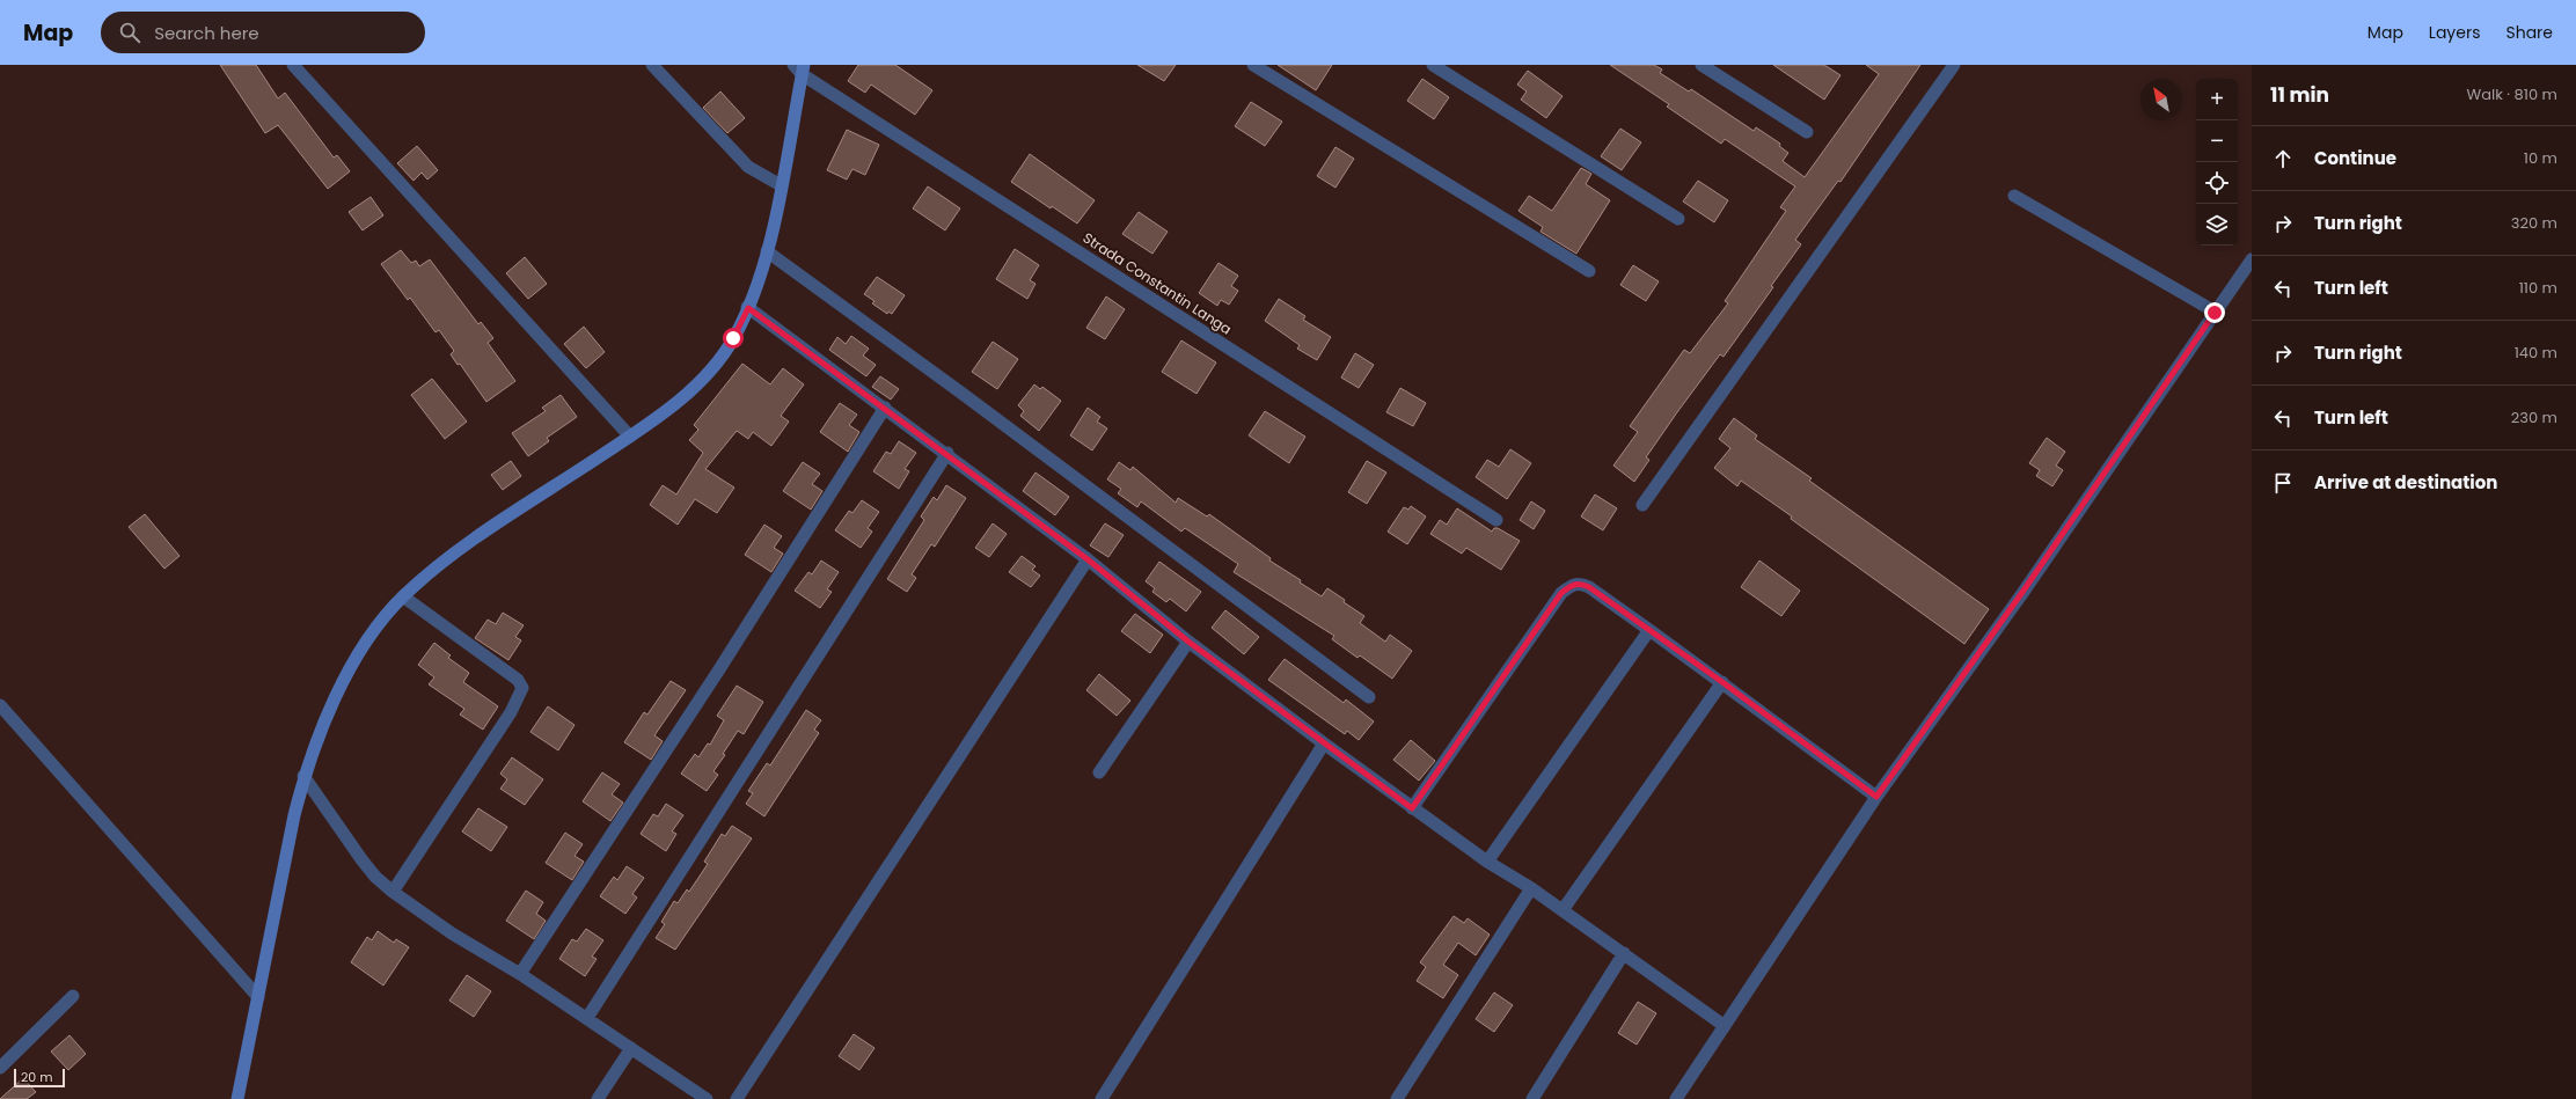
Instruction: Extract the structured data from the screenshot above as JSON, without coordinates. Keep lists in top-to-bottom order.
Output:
{
  "streets": {
    "street": ["Strada Constantin Langa"]
  },
  "scale_bar": "20 m",
  "north": "top left",
  "page": {
    "header": "Map",
    "search": "Search here",
    "nav": ["Map", "Layers", "Share"],
    "heading": ["11 min", "Walk · 810 m"],
    "map_buttons": ["+", "−"],
    "list": [
      ["Continue", "10 m"],
      ["Turn right", "320 m"],
      ["Turn left", "110 m"],
      ["Turn right", "140 m"],
      ["Turn left", "230 m"],
      "Arrive at destination"
    ],
    "scale": "20 m"
  }
}
